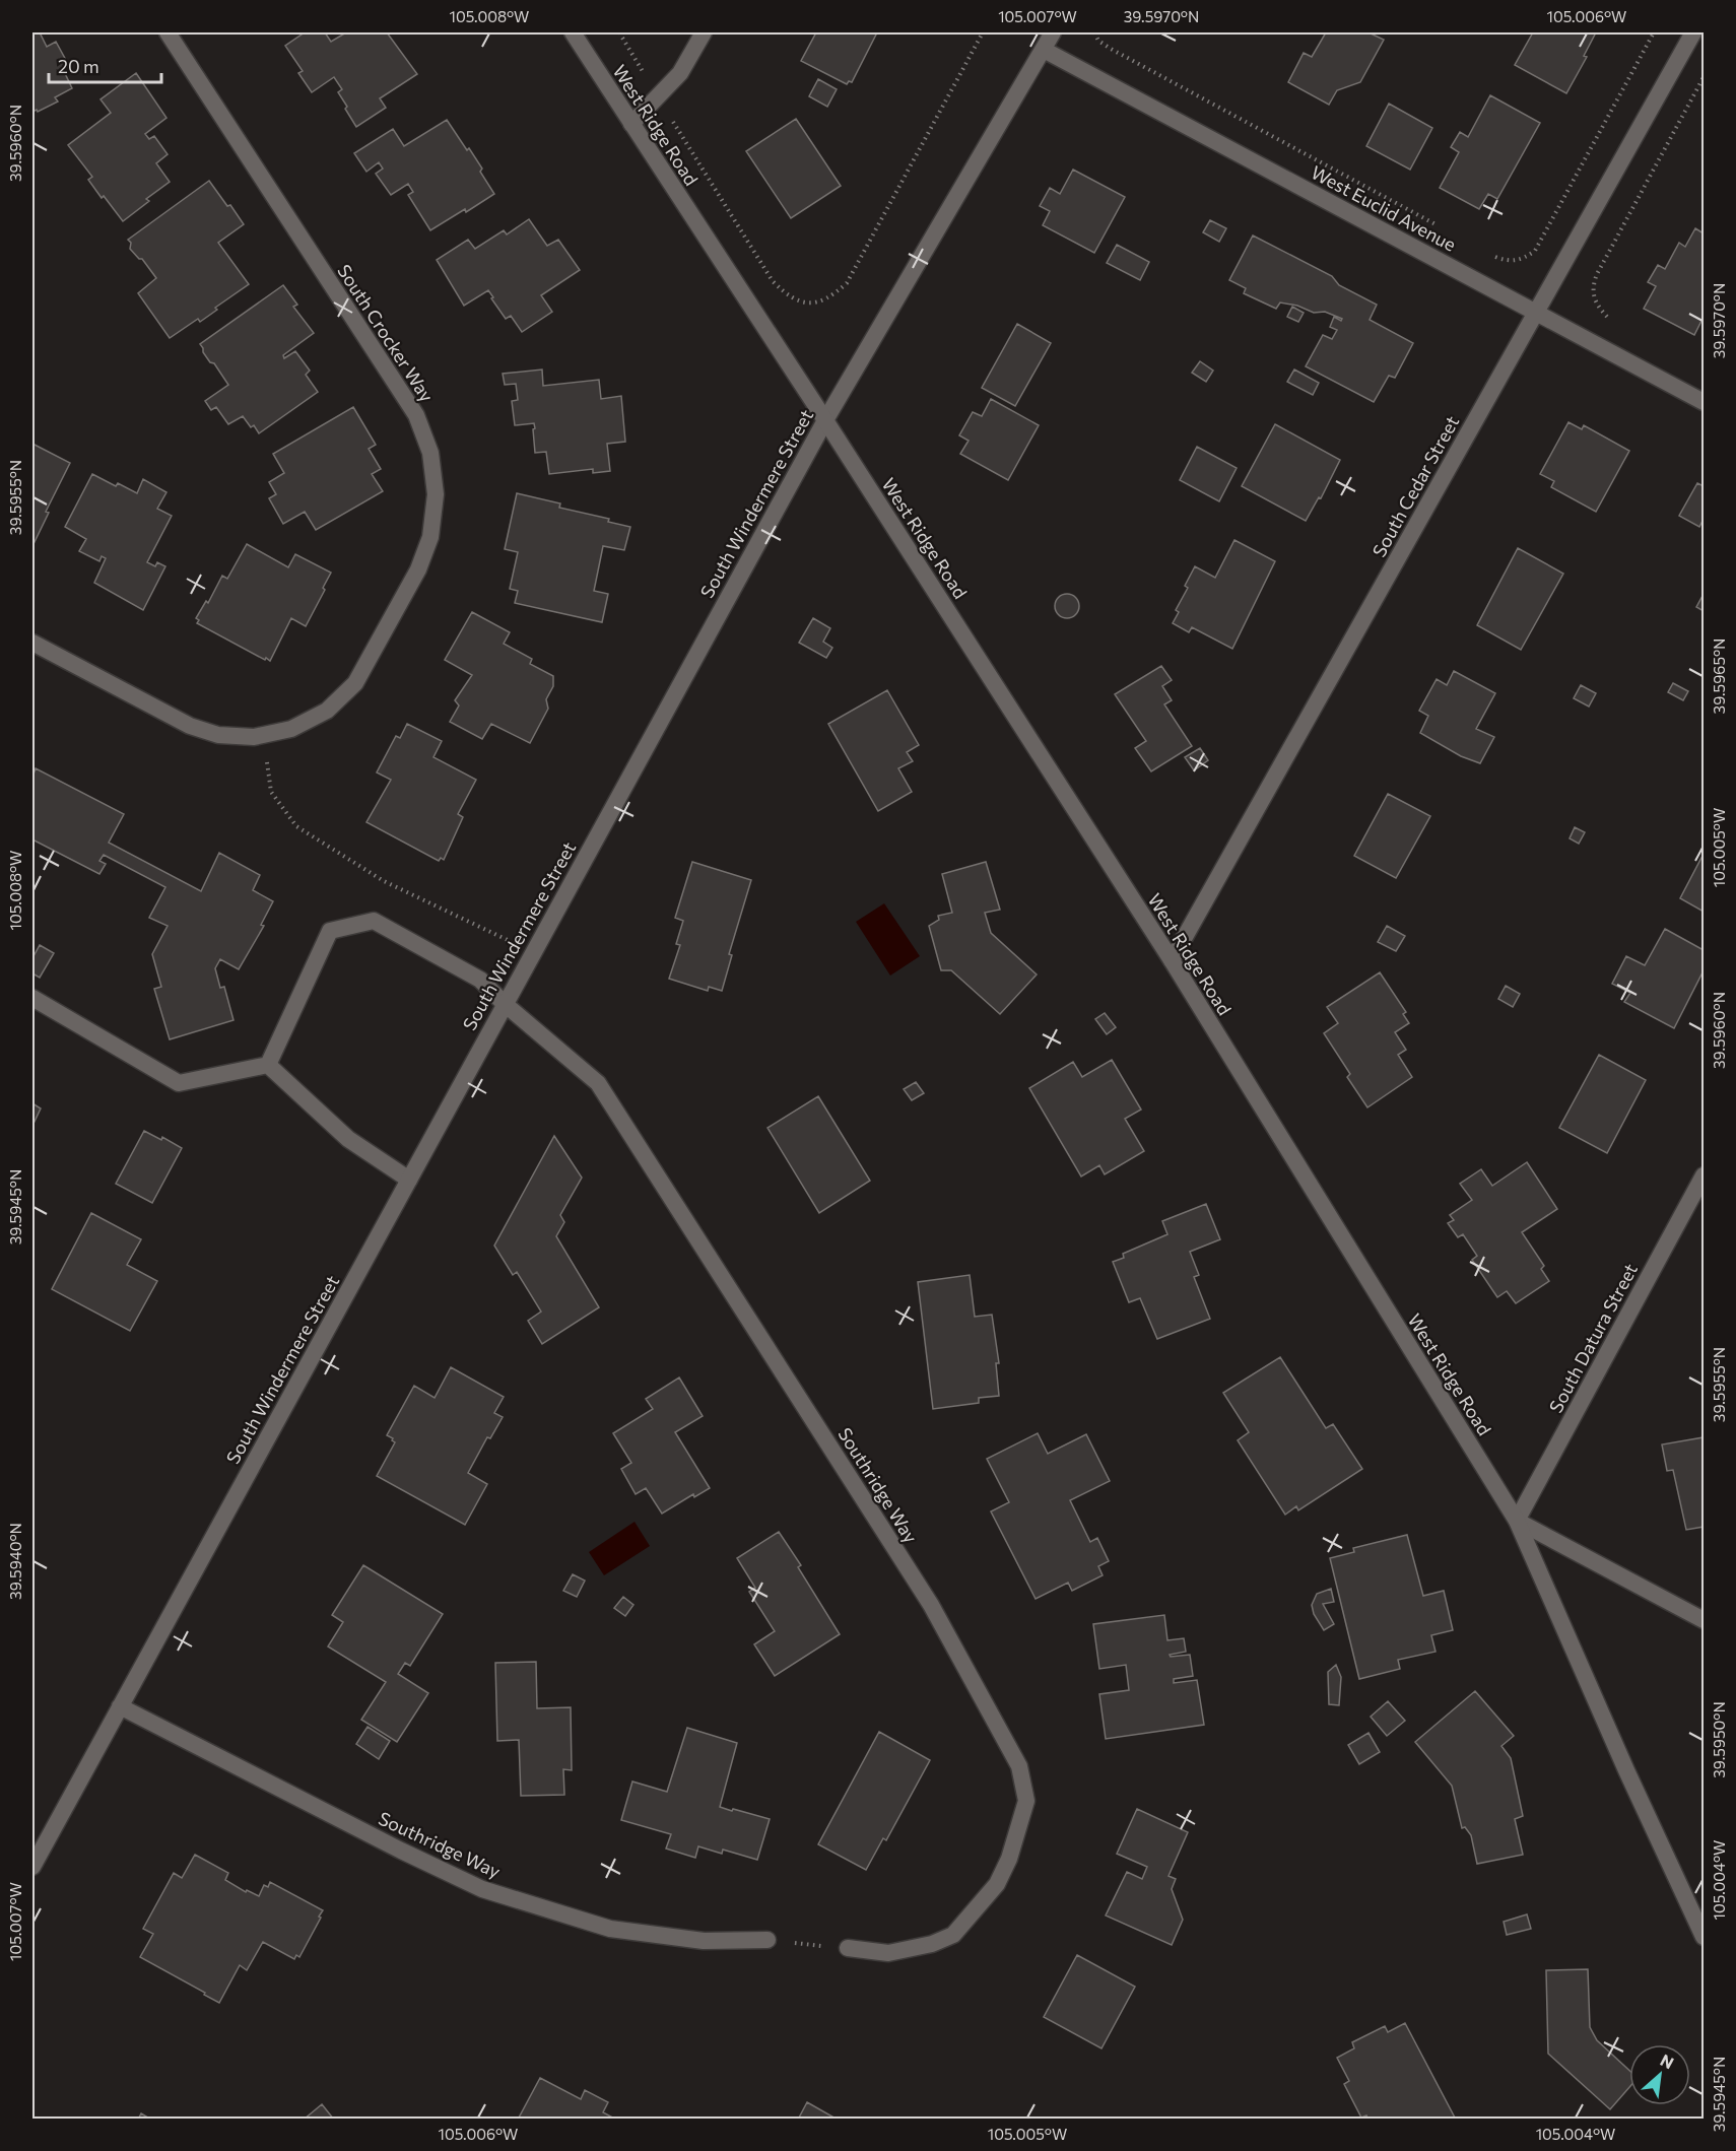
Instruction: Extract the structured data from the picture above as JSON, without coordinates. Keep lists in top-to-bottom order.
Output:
{
  "streets": {
    "street": [
      "West Ridge Road",
      "West Euclid Avenue",
      "South Crocker Way",
      "South Cedar Street",
      "South Windermere Street",
      "South Datura Street",
      "Southridge Way"
    ]
  },
  "crossings": [
    ["West Ridge Road", "South Cedar Street"],
    ["West Ridge Road", "South Windermere Street"],
    ["West Ridge Road", "South Datura Street"],
    ["West Euclid Avenue", "South Cedar Street"],
    ["West Euclid Avenue", "South Windermere Street"],
    ["South Windermere Street", "Southridge Way"]
  ],
  "scale_bar": "20 m",
  "north": "top right",
  "coordinates": [
    "105.008°W",
    "105.007°W",
    "39.5970°N",
    "105.006°W",
    "39.5960°N",
    "39.5955°N",
    "39.5965°N",
    "105.005°W",
    "39.5945°N",
    "39.5940°N",
    "39.5950°N",
    "105.004°W"
  ]
}
